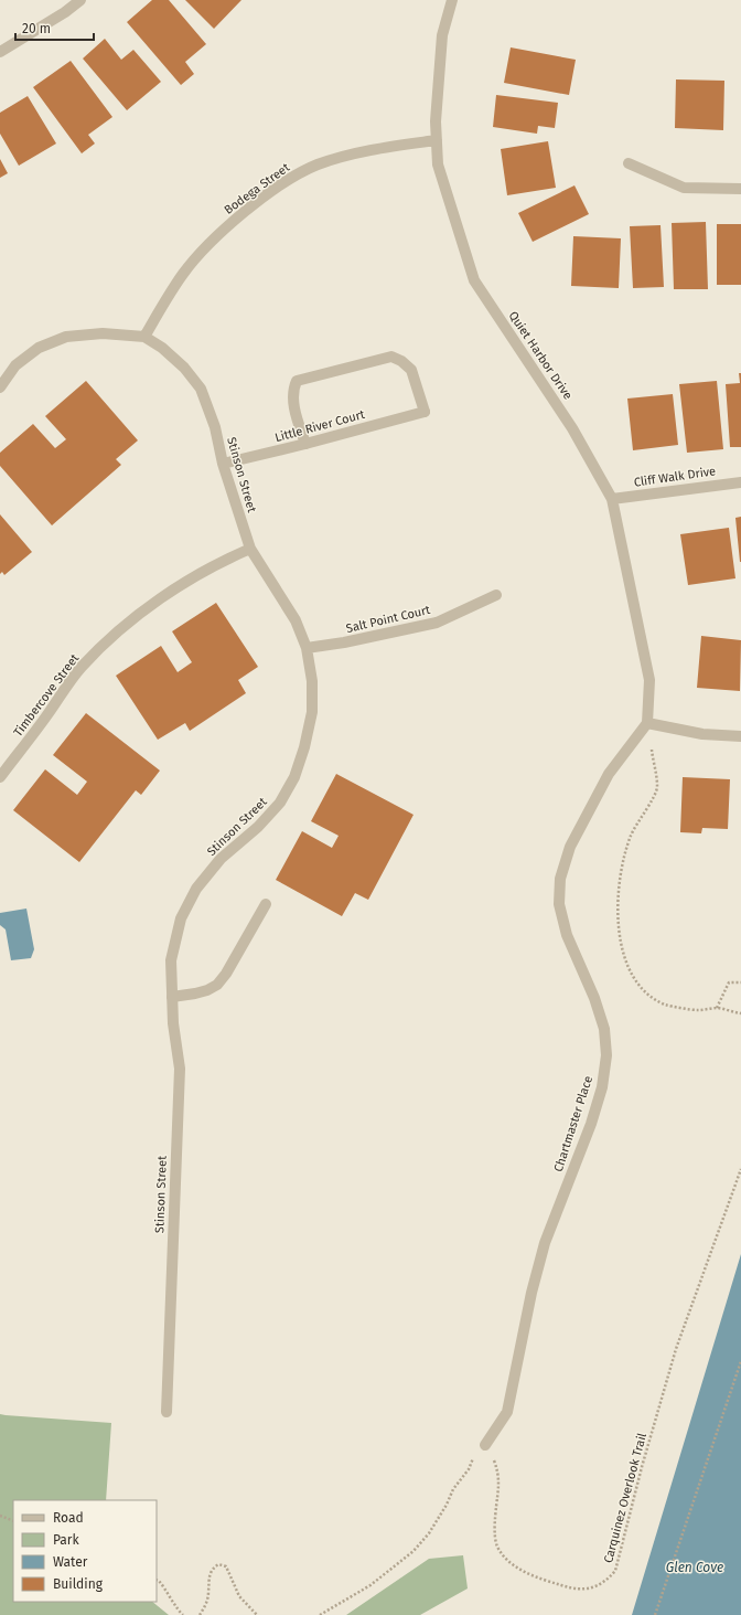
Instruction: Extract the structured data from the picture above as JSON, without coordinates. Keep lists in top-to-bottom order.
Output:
{
  "streets": {
    "street": [
      "Bodega Street",
      "Quiet Harbor Drive",
      "Little River Court",
      "Stinson Street",
      "Cliff Walk Drive",
      "Salt Point Court",
      "Timbercove Street",
      "Chartmaster Place"
    ],
    "path": ["Carquinez Overlook Trail"]
  },
  "crossings": [
    ["Bodega Street", "Quiet Harbor Drive"],
    ["Bodega Street", "Stinson Street"],
    ["Quiet Harbor Drive", "Cliff Walk Drive"],
    ["Quiet Harbor Drive", "Chartmaster Place"],
    ["Little River Court", "Stinson Street"],
    ["Stinson Street", "Salt Point Court"],
    ["Stinson Street", "Timbercove Street"],
    ["Chartmaster Place", "Carquinez Overlook Trail"]
  ],
  "water": ["Glen Cove"],
  "legend": [
    "Road",
    "Park",
    "Water",
    "Building"
  ],
  "scale_bar": "20 m"
}
